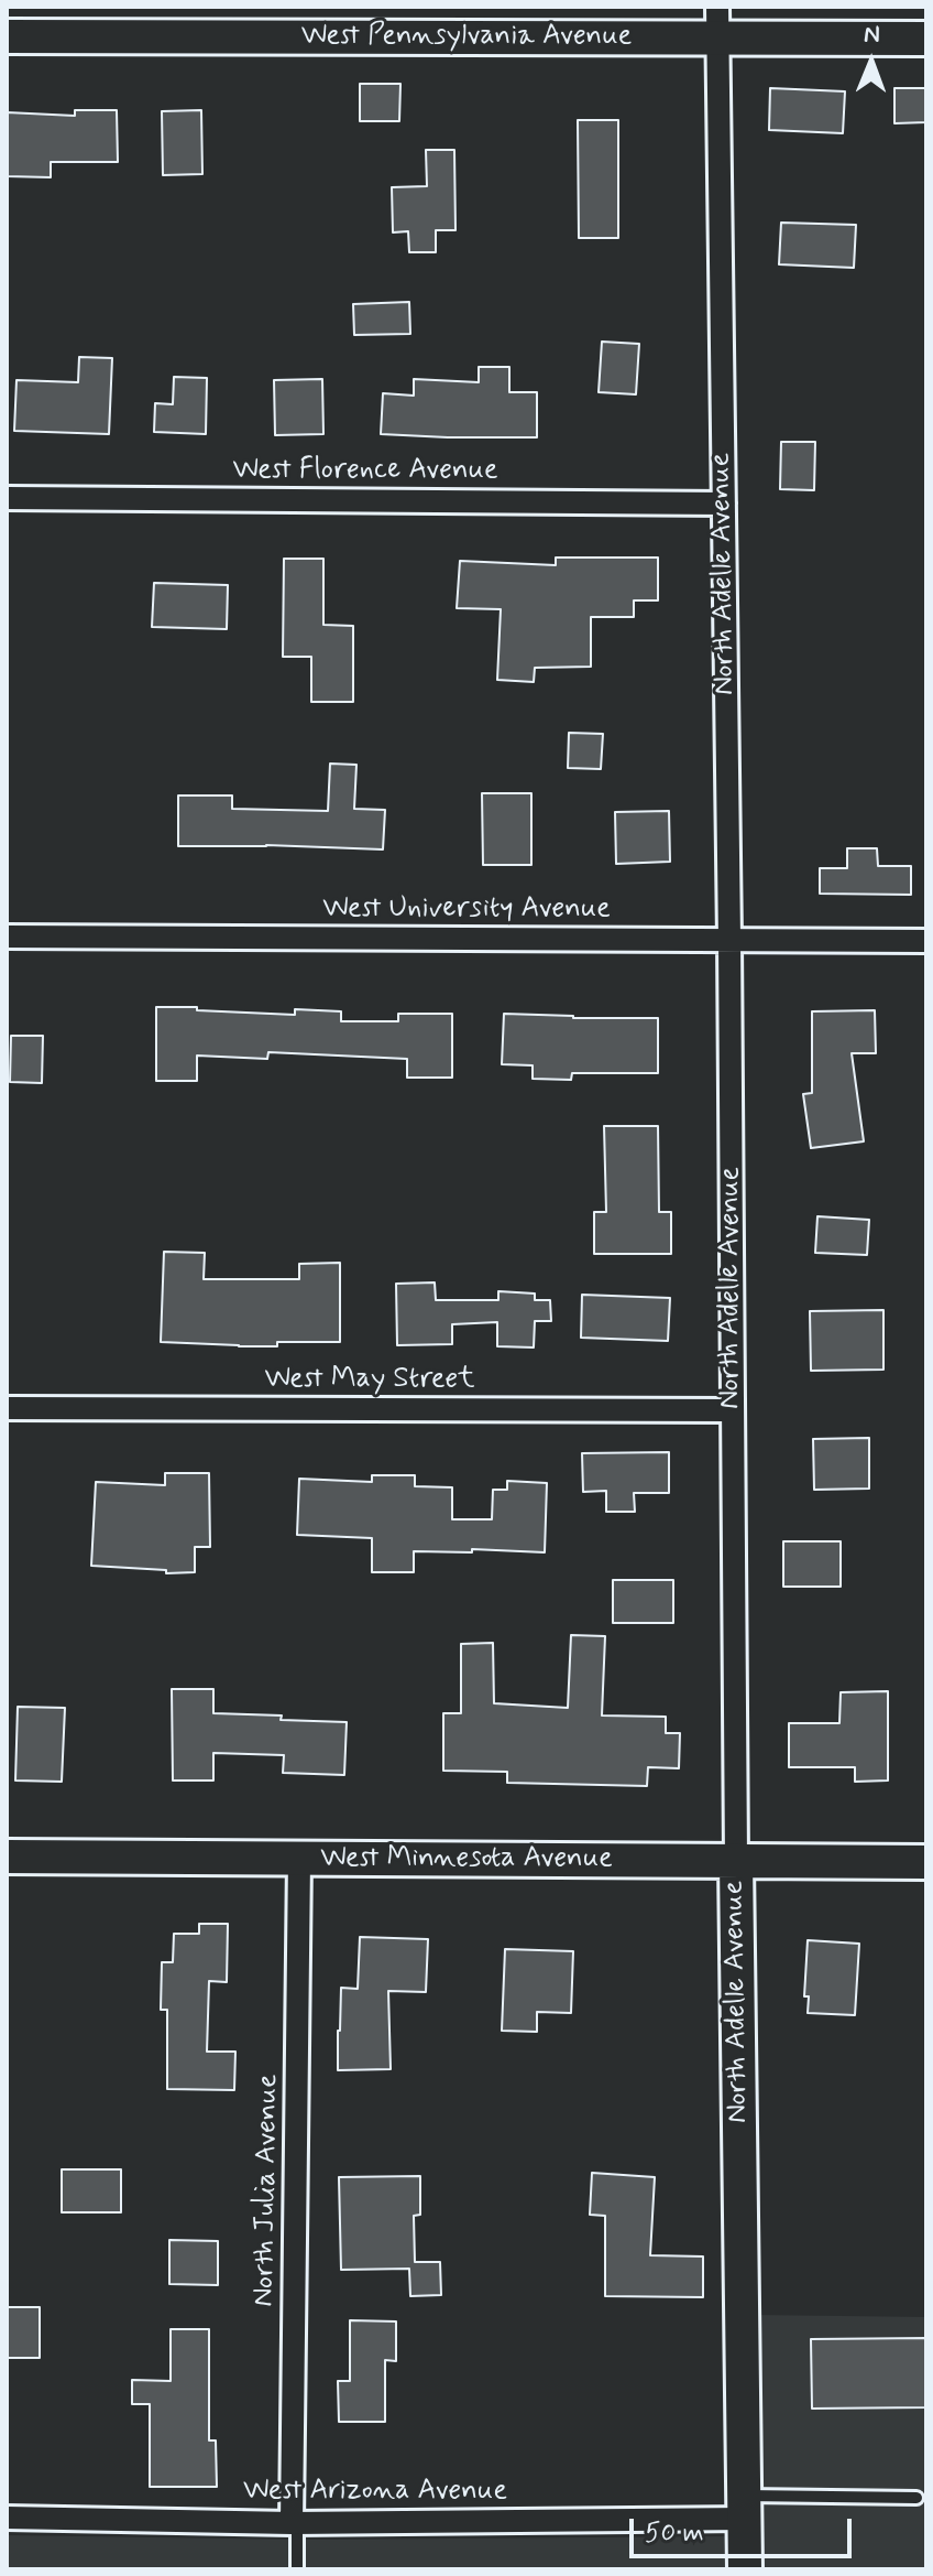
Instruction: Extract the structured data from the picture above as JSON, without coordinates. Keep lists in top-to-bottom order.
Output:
{
  "streets": {
    "street": [
      "West Pennsylvania Avenue",
      "West Florence Avenue",
      "North Adelle Avenue",
      "West University Avenue",
      "West May Street",
      "West Minnesota Avenue",
      "North Julia Avenue",
      "West Arizona Avenue"
    ]
  },
  "crossings": [
    ["West Pennsylvania Avenue", "North Adelle Avenue"],
    ["West Florence Avenue", "North Adelle Avenue"],
    ["North Adelle Avenue", "West University Avenue"],
    ["North Adelle Avenue", "West May Street"],
    ["North Adelle Avenue", "West Minnesota Avenue"],
    ["North Adelle Avenue", "West Arizona Avenue"],
    ["West Minnesota Avenue", "North Julia Avenue"],
    ["North Julia Avenue", "West Arizona Avenue"]
  ],
  "scale_bar": "50 m",
  "north": "top"
}
